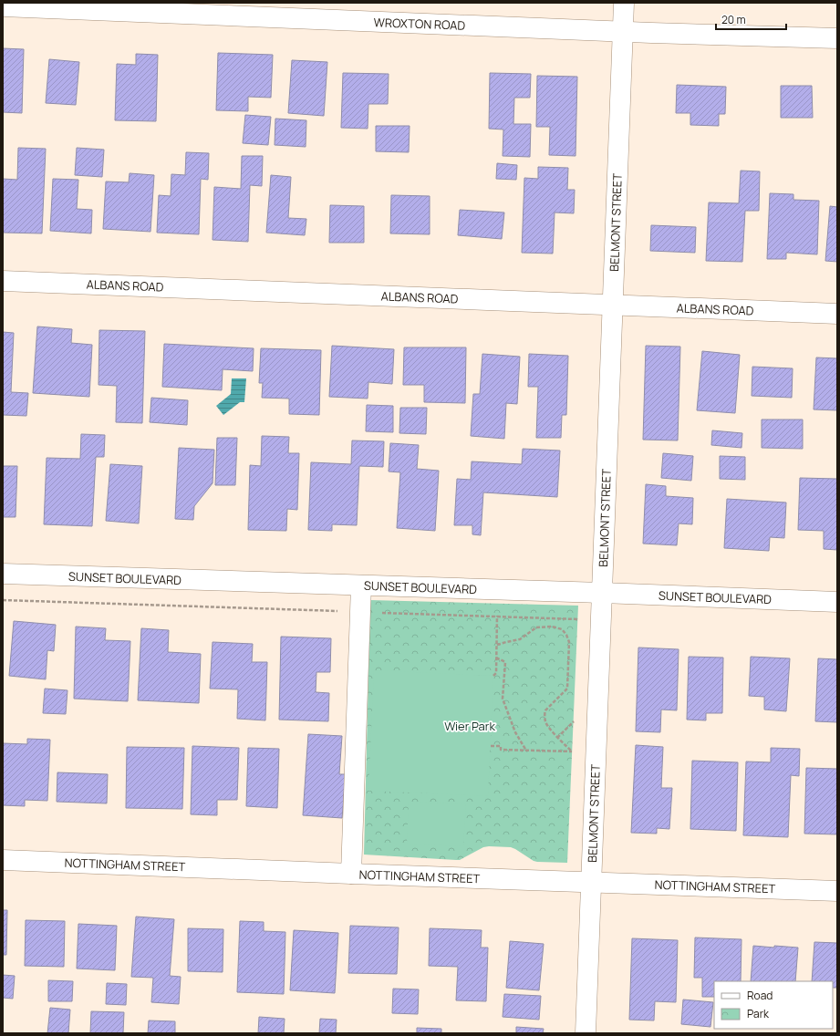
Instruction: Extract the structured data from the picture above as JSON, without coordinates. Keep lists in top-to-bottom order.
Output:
{
  "streets": {
    "street": [
      "WROXTON ROAD",
      "BELMONT STREET",
      "ALBANS ROAD",
      "SUNSET BOULEVARD",
      "NOTTINGHAM STREET"
    ]
  },
  "crossings": [
    ["WROXTON ROAD", "BELMONT STREET"],
    ["BELMONT STREET", "ALBANS ROAD"],
    ["BELMONT STREET", "SUNSET BOULEVARD"],
    ["BELMONT STREET", "NOTTINGHAM STREET"]
  ],
  "parks": ["Wier Park"],
  "legend": ["Road", "Park"],
  "scale_bar": "20 m"
}
